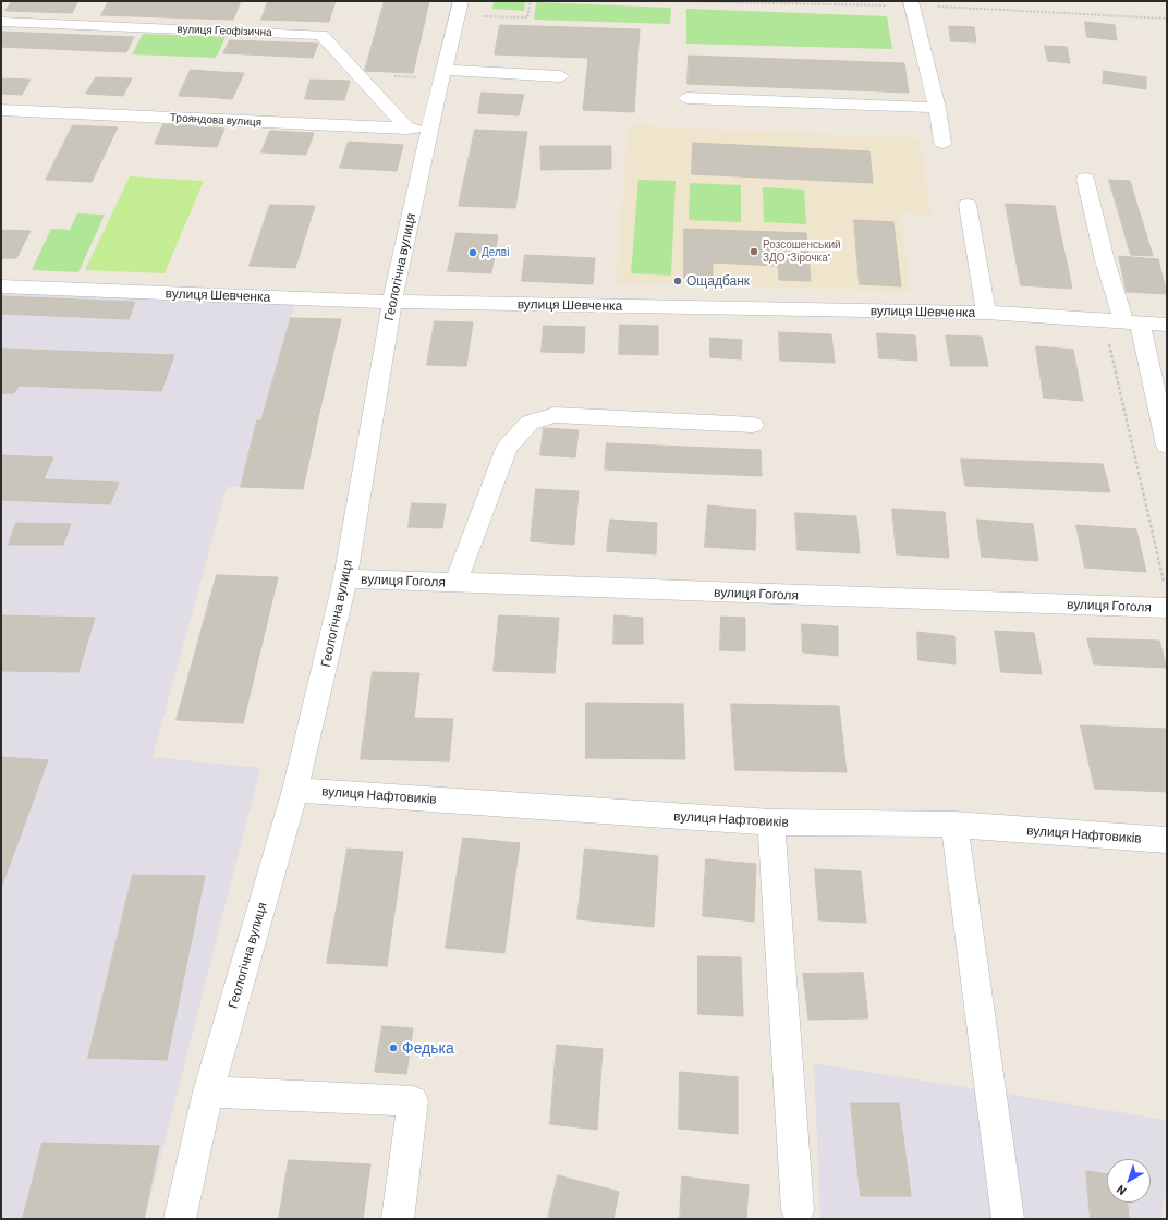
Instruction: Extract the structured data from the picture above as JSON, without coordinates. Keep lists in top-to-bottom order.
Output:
{
  "streets": {
    "street": [
      "вулиця Геофізична",
      "Трояндова вулиця",
      "Геологічна вулиця",
      "вулиця Шевченка",
      "вулиця Гоголя",
      "вулиця Нафтовиків"
    ]
  },
  "crossings": [
    ["вулиця Геофізична", "Трояндова вулиця"],
    ["вулиця Геофізична", "Геологічна вулиця"],
    ["Трояндова вулиця", "Геологічна вулиця"],
    ["Геологічна вулиця", "вулиця Шевченка"],
    ["Геологічна вулиця", "вулиця Гоголя"],
    ["Геологічна вулиця", "вулиця Нафтовиків"]
  ],
  "places": [
    "Розсошенський ЗДО \"Зірочка\"",
    "Делві",
    "Ощадбанк",
    "Федька"
  ],
  "north": "bottom left"
}
